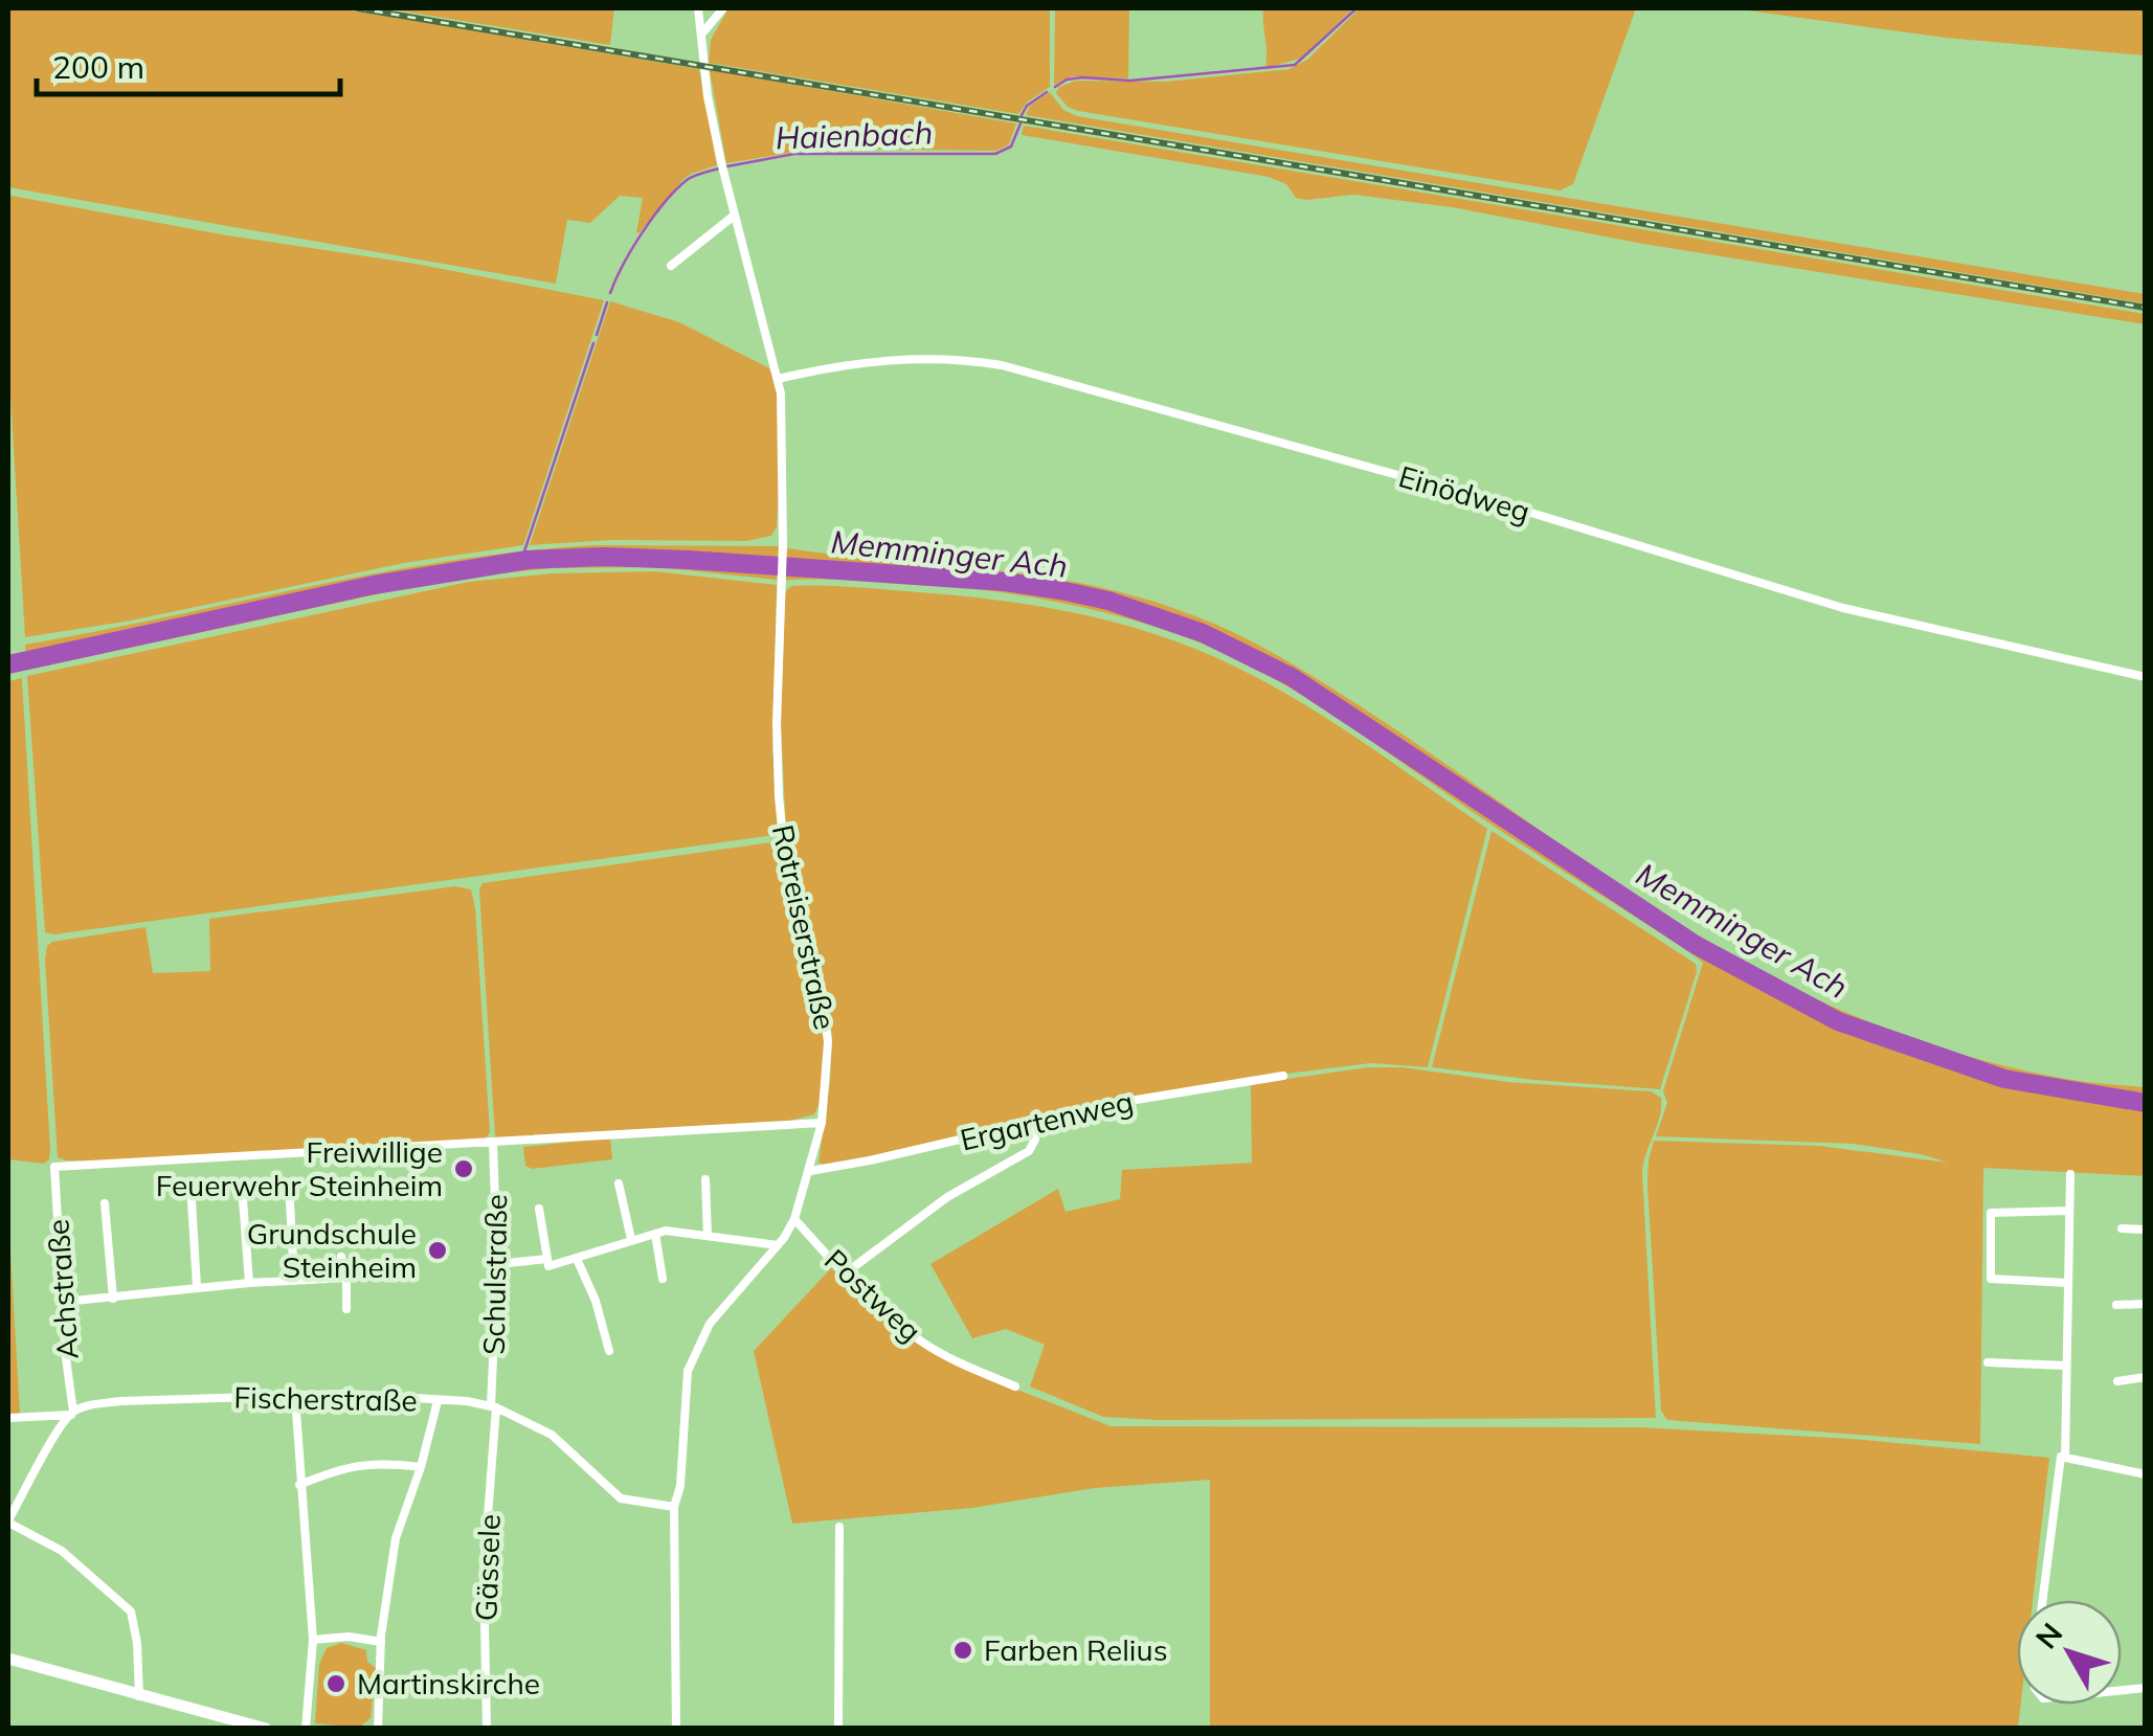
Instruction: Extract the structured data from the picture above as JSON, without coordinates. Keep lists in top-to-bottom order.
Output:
{
  "streets": {
    "street": [
      "Einödweg",
      "Rotreiserstraße",
      "Ergartenweg",
      "Schulstraße",
      "Achstraße",
      "Postweg",
      "Fischerstraße",
      "Gässele"
    ]
  },
  "crossings": [
    ["Einödweg", "Rotreiserstraße"],
    ["Rotreiserstraße", "Ergartenweg"],
    ["Rotreiserstraße", "Postweg"],
    ["Rotreiserstraße", "Fischerstraße"],
    ["Schulstraße", "Achstraße"],
    ["Schulstraße", "Fischerstraße"],
    ["Schulstraße", "Gässele"],
    ["Achstraße", "Fischerstraße"],
    ["Fischerstraße", "Gässele"]
  ],
  "water": ["Haienbach", "Memminger Ach"],
  "places": [
    "Freiwillige Feuerwehr Steinheim",
    "Grundschule Steinheim",
    "Farben Relius",
    "Martinskirche"
  ],
  "scale_bar": "200 m",
  "north": "top left"
}
